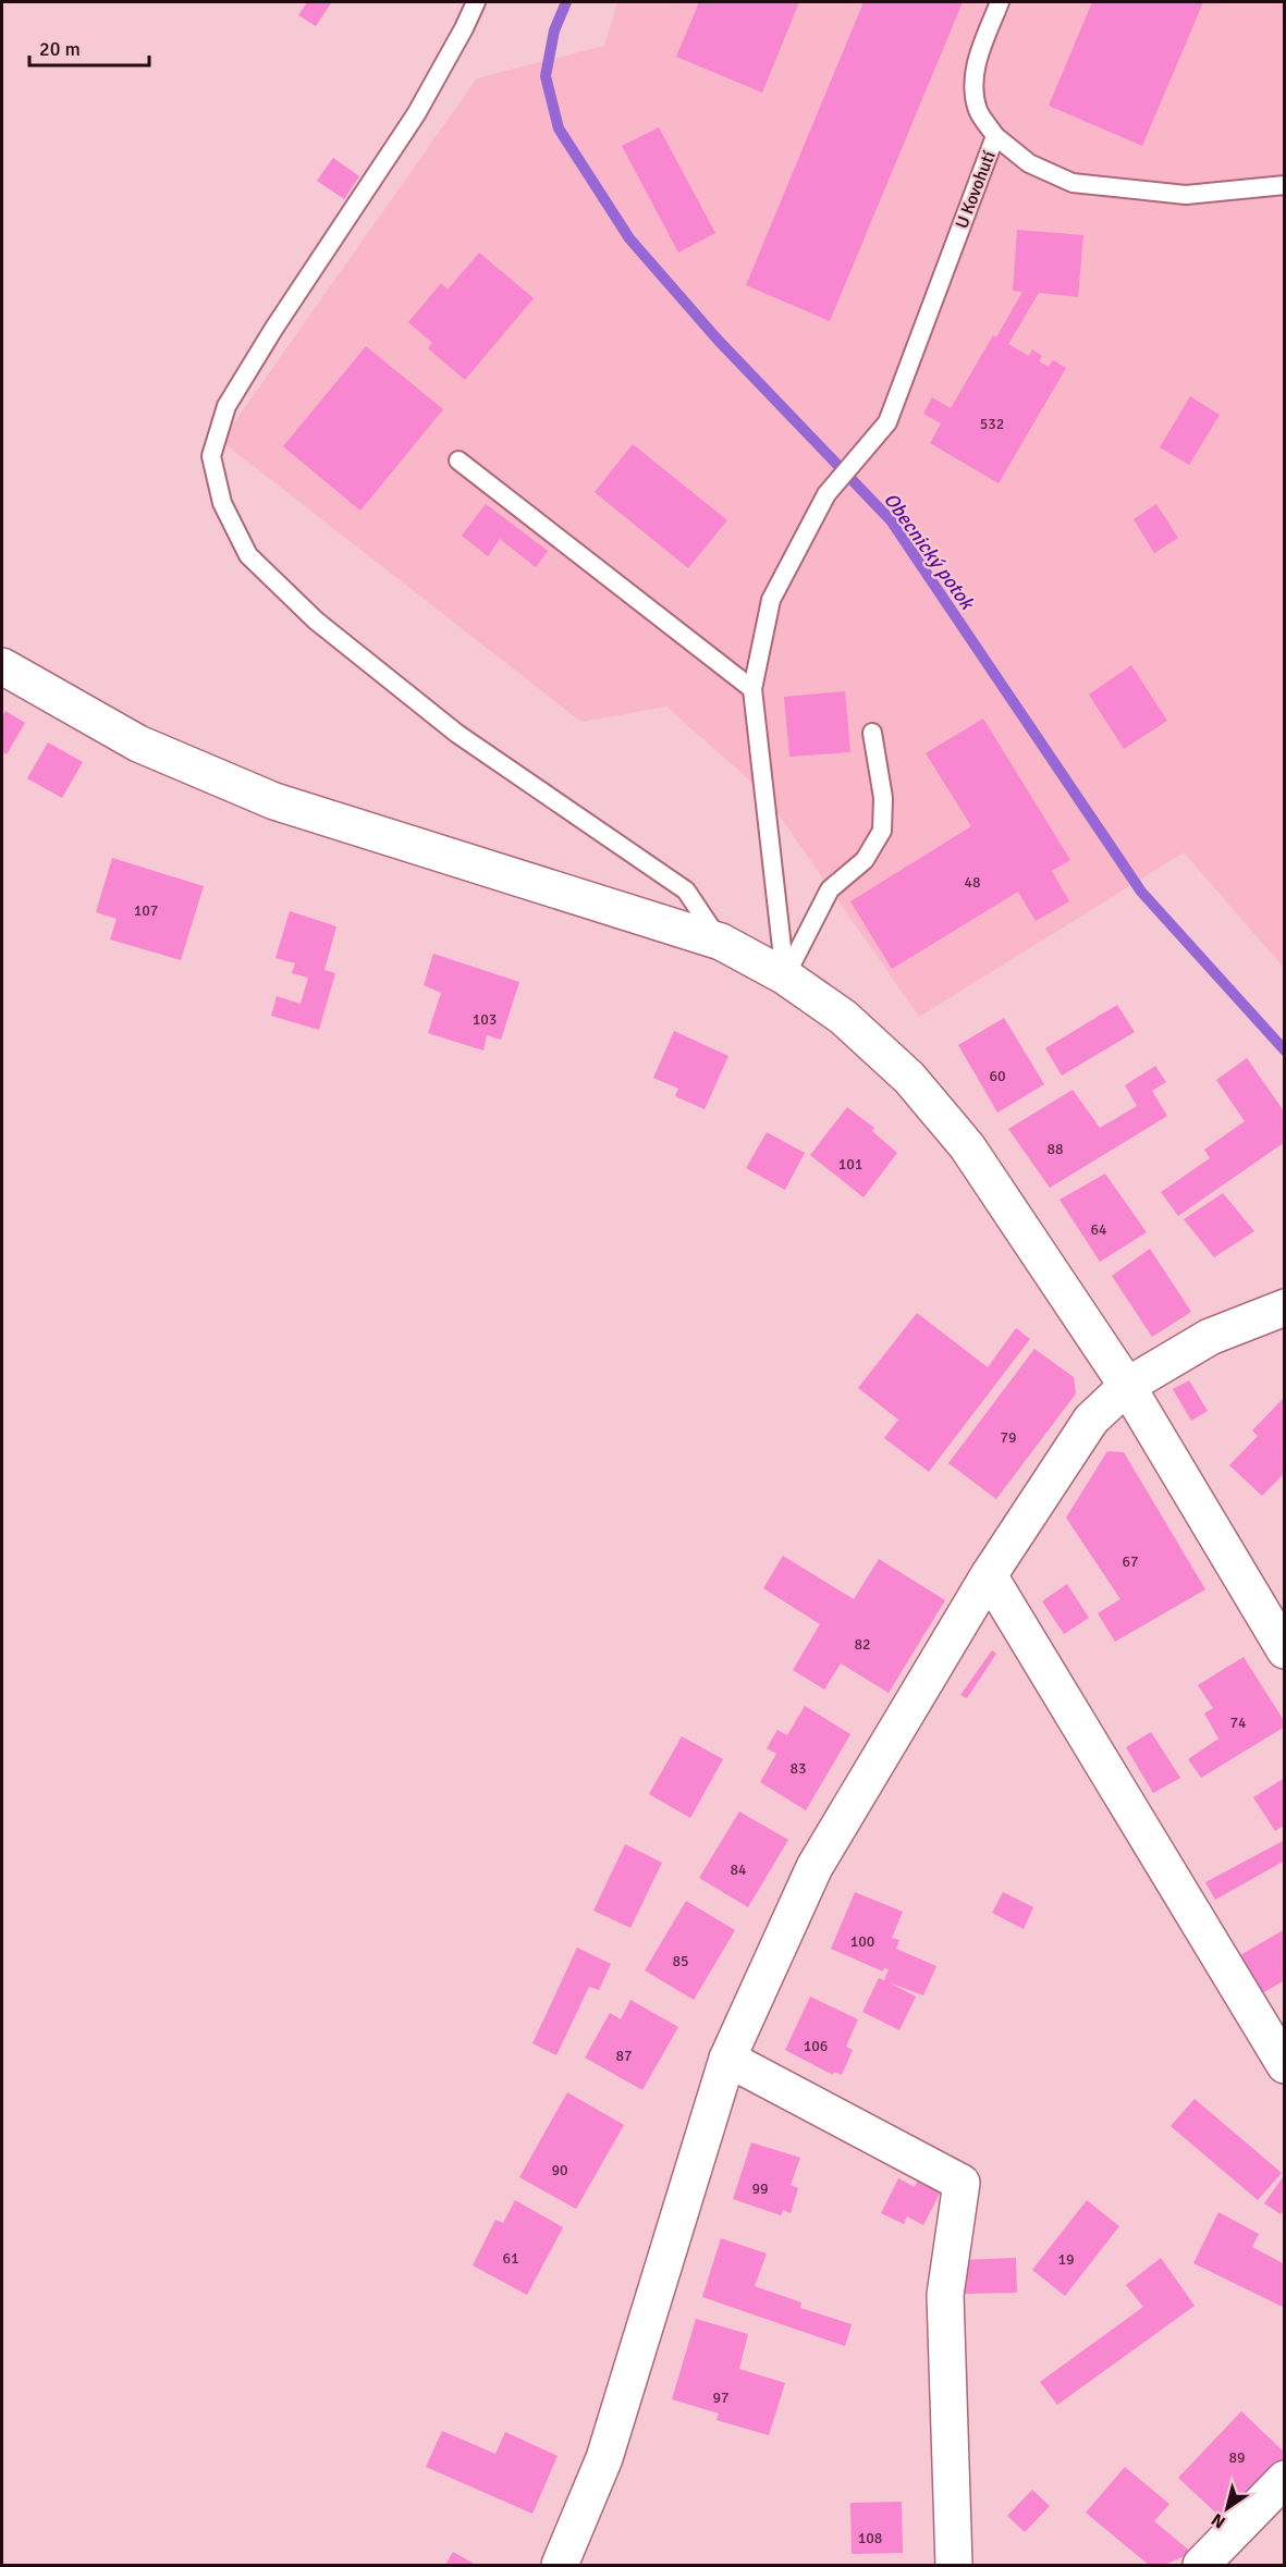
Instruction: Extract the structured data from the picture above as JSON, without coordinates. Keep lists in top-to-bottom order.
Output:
{
  "streets": {
    "lane": ["U Kovohutí"]
  },
  "water": ["Obecnický potok"],
  "house_numbers": [
    "532",
    "48",
    "107",
    "103",
    "60",
    "88",
    "101",
    "64",
    "79",
    "67",
    "82",
    "74",
    "83",
    "84",
    "100",
    "85",
    "106",
    "87",
    "90",
    "99",
    "61",
    "19",
    "97",
    "89",
    "108"
  ],
  "scale_bar": "20 m",
  "north": "bottom left"
}
